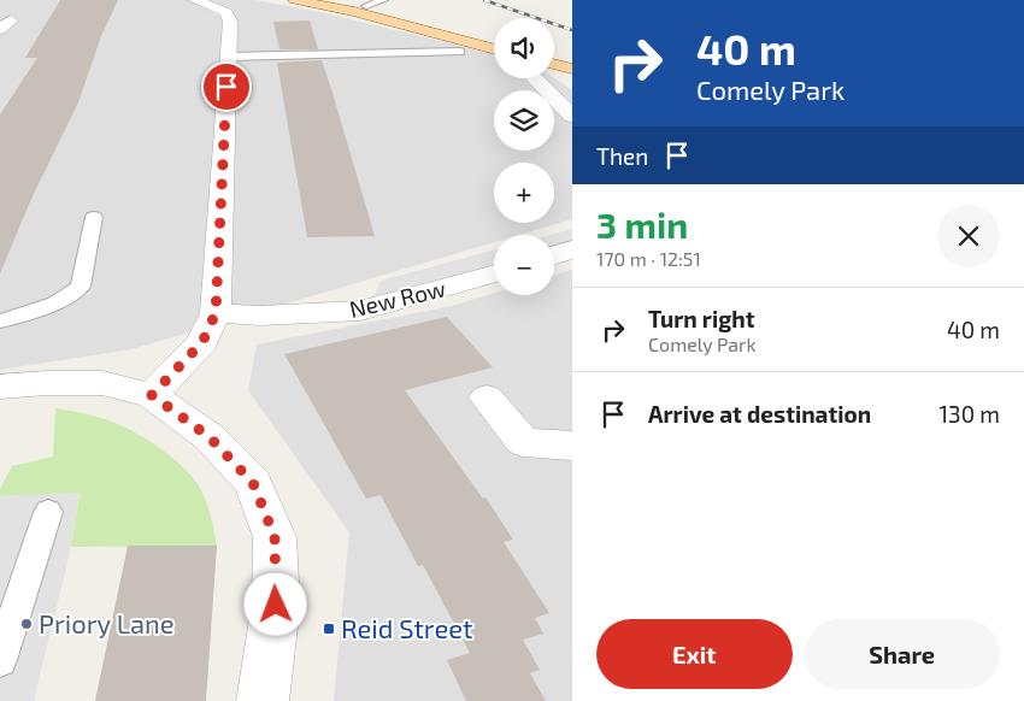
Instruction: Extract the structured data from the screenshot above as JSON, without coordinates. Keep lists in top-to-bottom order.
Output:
{
  "streets": {
    "street": ["New Row"]
  },
  "places": {
    "other": ["Priory Lane"],
    "transit": ["Reid Street"]
  },
  "page": {
    "turn": ["40 m", "Comely Park"],
    "map_buttons": ["+", "−"],
    "then": "Then",
    "heading": ["3 min", "170 m · 12:51"],
    "list": [
      {
        "name": "Turn right",
        "note": "Comely Park",
        "value": "40 m"
      },
      {
        "name": "Arrive at destination",
        "value": "130 m"
      }
    ],
    "buttons": ["Exit", "Share"]
  }
}
